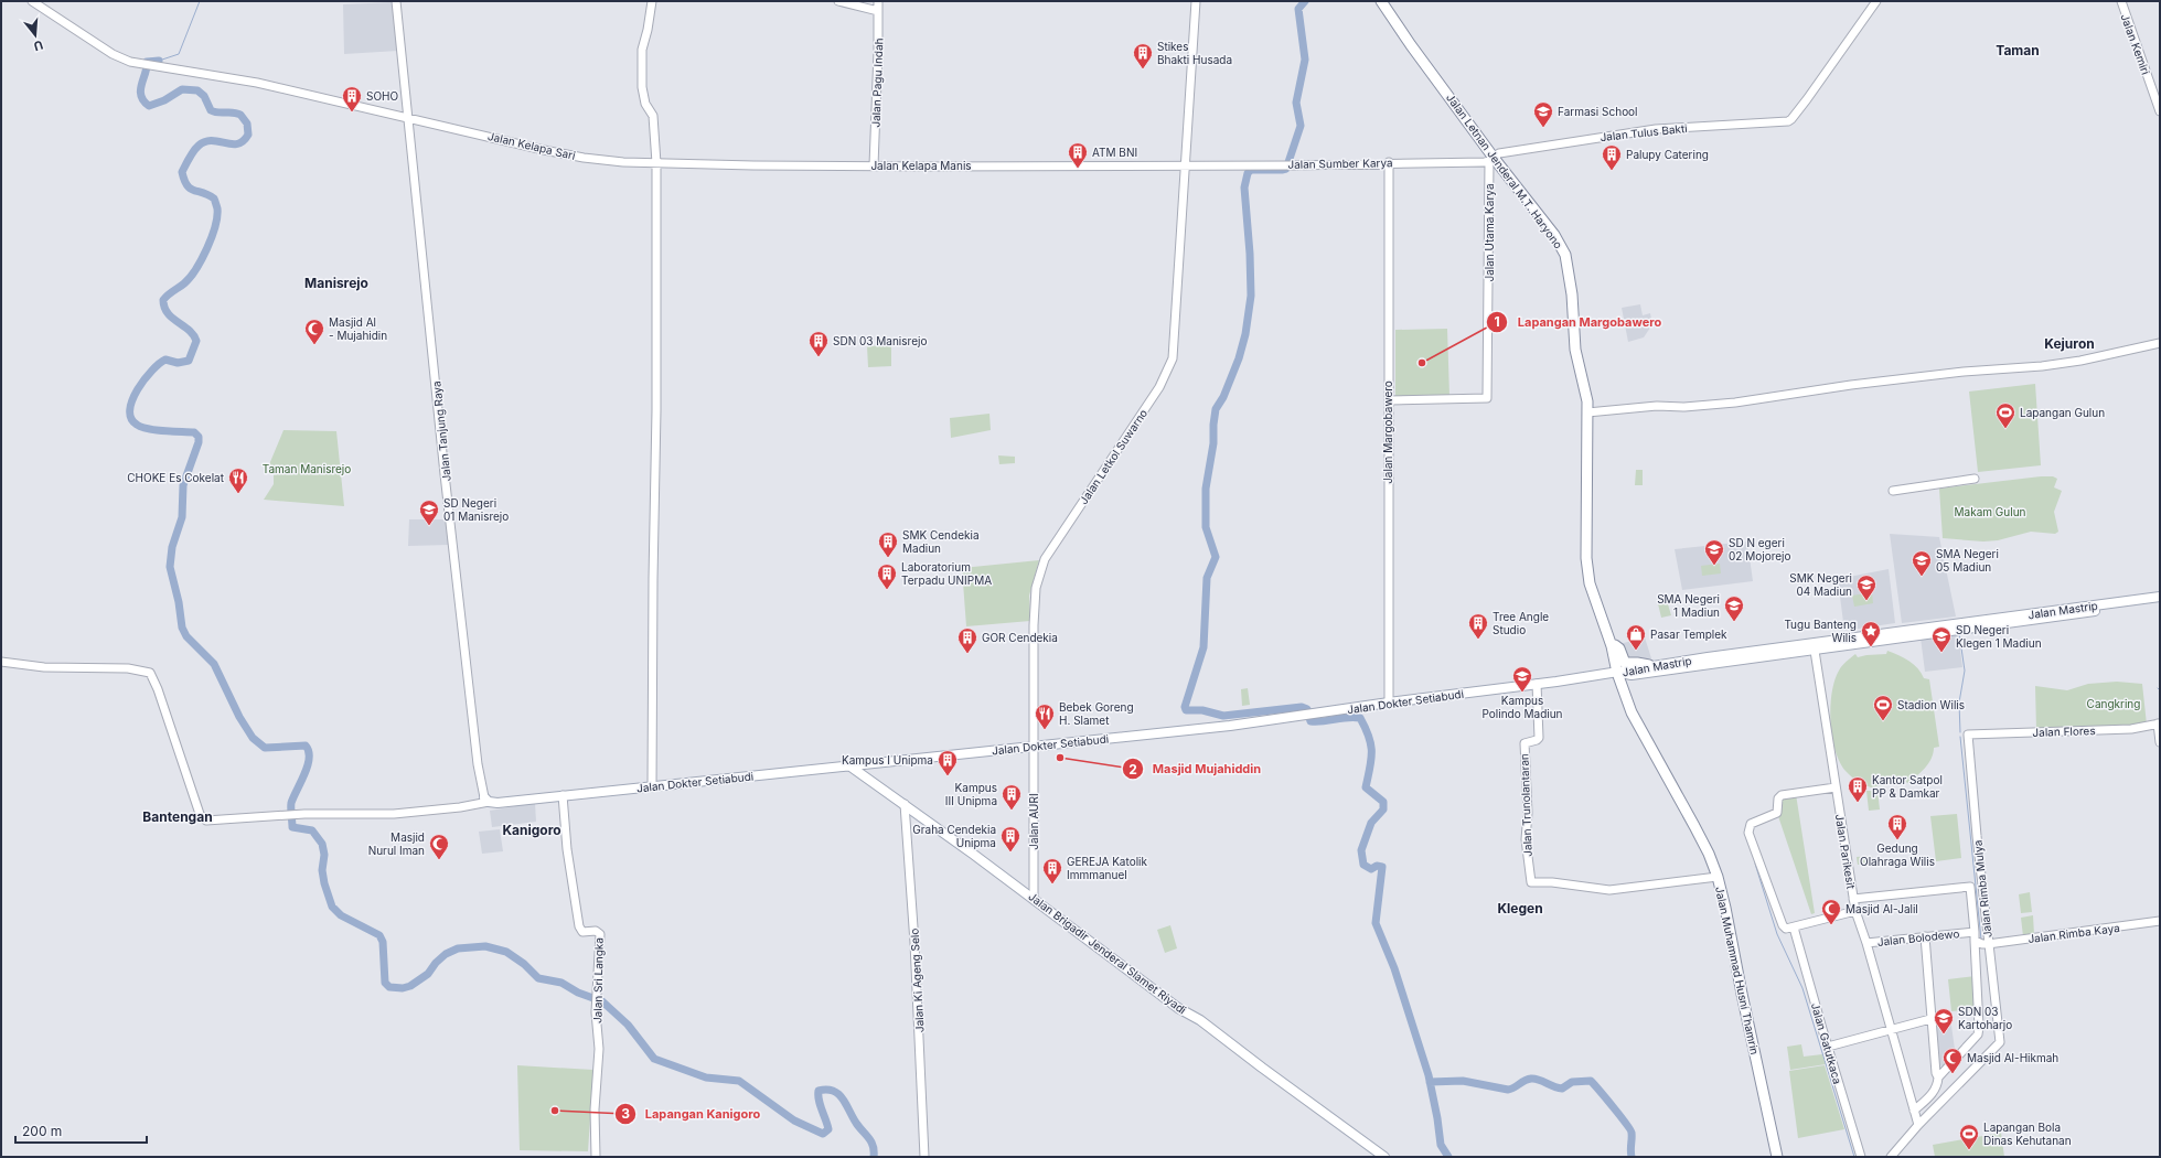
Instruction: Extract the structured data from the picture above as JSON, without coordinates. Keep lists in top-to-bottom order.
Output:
{
  "streets": {
    "highway": ["Jalan Letnan Jenderal M.T. Haryono", "Jalan Muhammad Husni Thamrin"],
    "main road": ["Jalan Mastrip", "Jalan Dokter Setiabudi", "Jalan Brigadir Jenderal Slamet Riyadi"],
    "street": [
      "Jalan Kemiri",
      "Jalan Pagu Indah",
      "Jalan Tulus Bakti",
      "Jalan Kelapa Sari",
      "Jalan Sumber Karya",
      "Jalan Kelapa Manis",
      "Jalan Utama Karya",
      "Jalan Tanjung Raya",
      "Jalan Margobawero",
      "Jalan Letkol Suwarno",
      "Jalan Flores",
      "Jalan Trunolantaran",
      "Jalan AURI",
      "Jalan Parikesit",
      "Jalan Rimba Mulya",
      "Jalan Rimba Kaya",
      "Jalan Bolodewo",
      "Jalan Sri Langka",
      "Jalan Ki Ageng Selo",
      "Jalan Gatutkaca"
    ]
  },
  "crossings": [
    ["Jalan Pagu Indah", "Jalan Kelapa Manis"],
    ["Jalan Tulus Bakti", "Jalan Sumber Karya"],
    ["Jalan Tulus Bakti", "Jalan Letnan Jenderal M.T. Haryono"],
    ["Jalan Tulus Bakti", "Jalan Utama Karya"],
    ["Jalan Kelapa Sari", "Jalan Kelapa Manis"],
    ["Jalan Kelapa Sari", "Jalan Tanjung Raya"],
    ["Jalan Sumber Karya", "Jalan Kelapa Manis"],
    ["Jalan Sumber Karya", "Jalan Letnan Jenderal M.T. Haryono"],
    ["Jalan Sumber Karya", "Jalan Utama Karya"],
    ["Jalan Sumber Karya", "Jalan Margobawero"],
    ["Jalan Sumber Karya", "Jalan Letkol Suwarno"],
    ["Jalan Kelapa Manis", "Jalan Letkol Suwarno"],
    ["Jalan Letnan Jenderal M.T. Haryono", "Jalan Utama Karya"],
    ["Jalan Letnan Jenderal M.T. Haryono", "Jalan Mastrip"],
    ["Jalan Letnan Jenderal M.T. Haryono", "Jalan Dokter Setiabudi"],
    ["Jalan Letnan Jenderal M.T. Haryono", "Jalan Muhammad Husni Thamrin"],
    ["Jalan Utama Karya", "Jalan Margobawero"],
    ["Jalan Tanjung Raya", "Jalan Dokter Setiabudi"],
    ["Jalan Margobawero", "Jalan Dokter Setiabudi"],
    ["Jalan Letkol Suwarno", "Jalan Dokter Setiabudi"],
    ["Jalan Letkol Suwarno", "Jalan AURI"],
    ["Jalan Mastrip", "Jalan Dokter Setiabudi"],
    ["Jalan Mastrip", "Jalan Parikesit"],
    ["Jalan Mastrip", "Jalan Muhammad Husni Thamrin"],
    ["Jalan Dokter Setiabudi", "Jalan Trunolantaran"],
    ["Jalan Dokter Setiabudi", "Jalan AURI"],
    ["Jalan Dokter Setiabudi", "Jalan Brigadir Jenderal Slamet Riyadi"],
    ["Jalan Dokter Setiabudi", "Jalan Muhammad Husni Thamrin"],
    ["Jalan Dokter Setiabudi", "Jalan Sri Langka"],
    ["Jalan Flores", "Jalan Rimba Mulya"],
    ["Jalan Trunolantaran", "Jalan Muhammad Husni Thamrin"],
    ["Jalan AURI", "Jalan Brigadir Jenderal Slamet Riyadi"],
    ["Jalan Parikesit", "Jalan Rimba Mulya"],
    ["Jalan Parikesit", "Jalan Bolodewo"],
    ["Jalan Parikesit", "Jalan Gatutkaca"],
    ["Jalan Rimba Mulya", "Jalan Rimba Kaya"],
    ["Jalan Rimba Mulya", "Jalan Bolodewo"],
    ["Jalan Rimba Kaya", "Jalan Bolodewo"],
    ["Jalan Brigadir Jenderal Slamet Riyadi", "Jalan Ki Ageng Selo"]
  ],
  "districts": [
    "Taman",
    "Manisrejo",
    "Kejuron",
    "Bantengan",
    "Kanigoro",
    "Klegen"
  ],
  "parks": ["Taman Manisrejo", "Makam Gulun", "Cangkring"],
  "places": {
    "building": [
      "Stikes Bhakti Husada",
      "SOHO",
      "ATM BNI",
      "Palupy Catering",
      "SDN 03 Manisrejo",
      "SMK Cendekia Madiun",
      "Laboratorium Terpadu UNIPMA",
      "Tree Angle Studio",
      "GOR Cendekia",
      "Kampus I Unipma",
      "Kantor Satpol PP & Damkar",
      "Kampus III Unipma",
      "Gedung Olahraga Wilis",
      "Graha Cendekia Unipma",
      "GEREJA Katolik Immmanuel"
    ],
    "school or university": [
      "Farmasi School",
      "SD Negeri 01 Manisrejo",
      "SD N egeri 02 Mojorejo",
      "SMA Negeri 05 Madiun",
      "SMK Negeri 04 Madiun",
      "SMA Negeri 1 Madiun",
      "SD Negeri Klegen 1 Madiun",
      "Kampus Polindo Madiun",
      "SDN 03 Kartoharjo"
    ],
    "mosque": [
      "Masjid Al - Mujahidin",
      "Masjid Nurul Iman",
      "Masjid Al-Jalil",
      "Masjid Al-Hikmah"
    ],
    "other": ["Lapangan Margobawero", "Masjid Mujahiddin", "Lapangan Kanigoro"],
    "sports": ["Lapangan Gulun", "Stadion Wilis", "Lapangan Bola Dinas Kehutanan"],
    "restaurant": ["CHOKE Es Cokelat", "Bebek Goreng H. Slamet"],
    "place": ["Tugu Banteng Wilis"],
    "shop": ["Pasar Templek"]
  },
  "scale_bar": "200 m",
  "north": "bottom"
}
